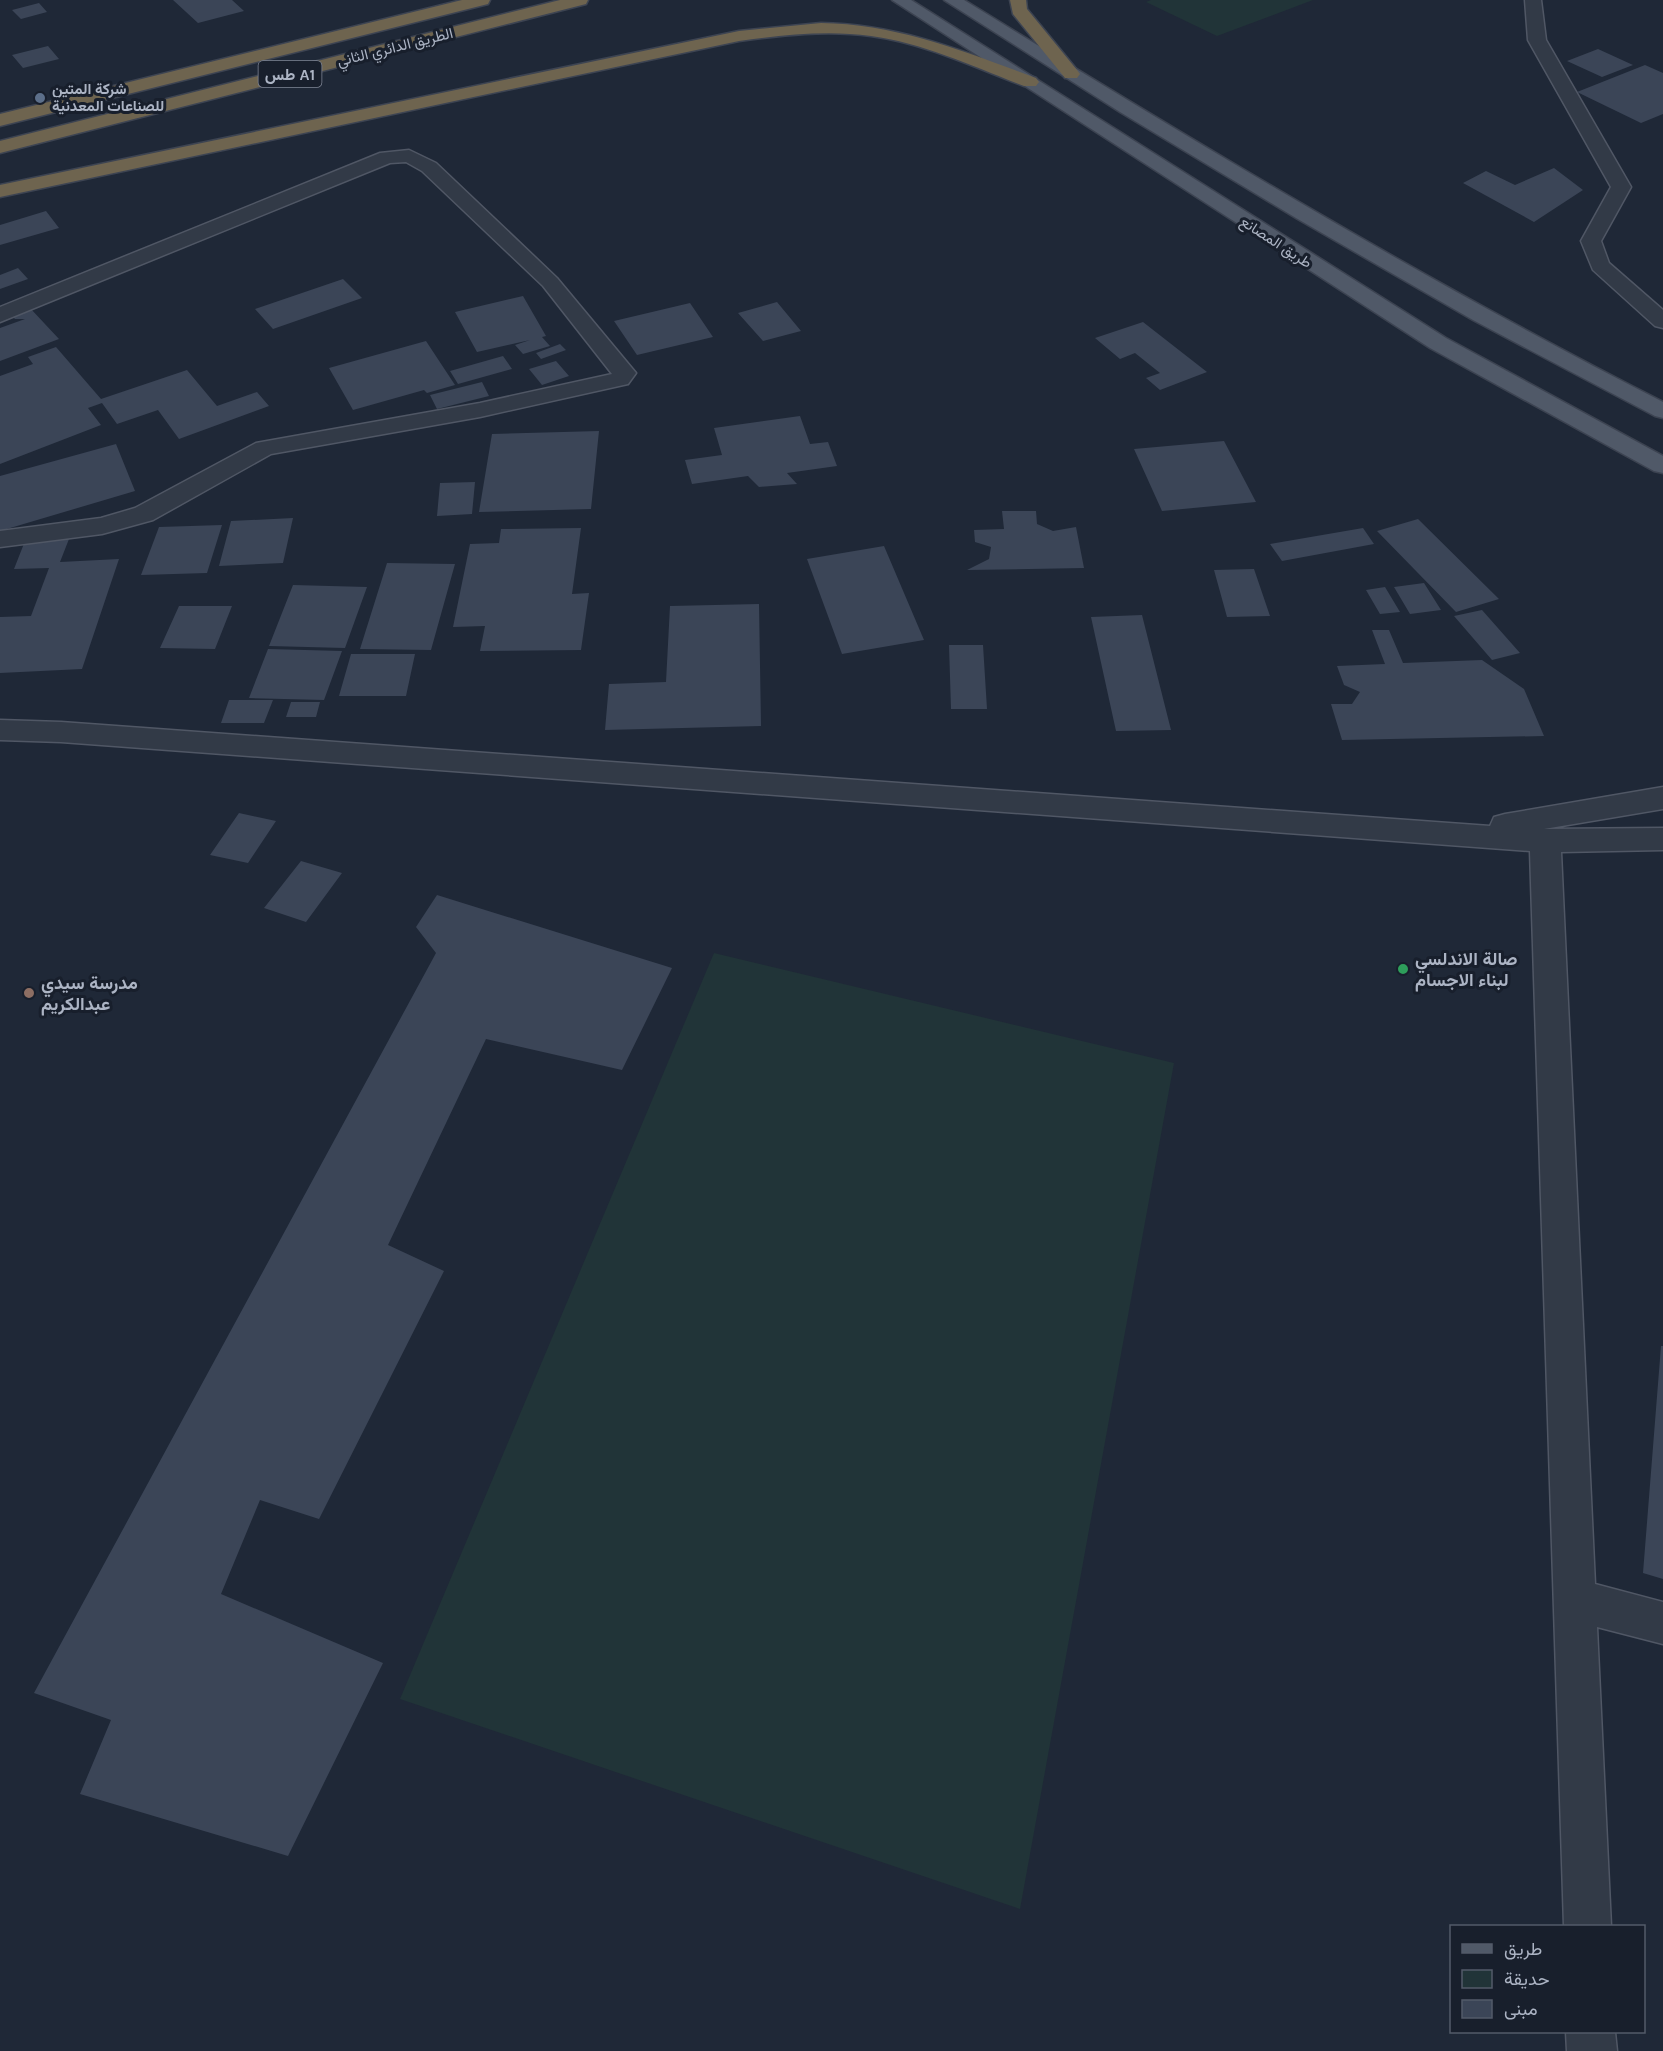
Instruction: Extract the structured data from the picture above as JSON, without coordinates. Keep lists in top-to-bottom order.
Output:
{
  "streets": {
    "highway": ["الطريق الدائري الثاني", "طس A1"],
    "main road": ["طريق المصانع"]
  },
  "places": ["شركة المتين للصناعات المعدنية", "صالة الاندلسي لبناء الاجسام", "مدرسة سيدي عبدالكريم"],
  "legend": ["طريق", "حديقة", "مبنى"]
}
